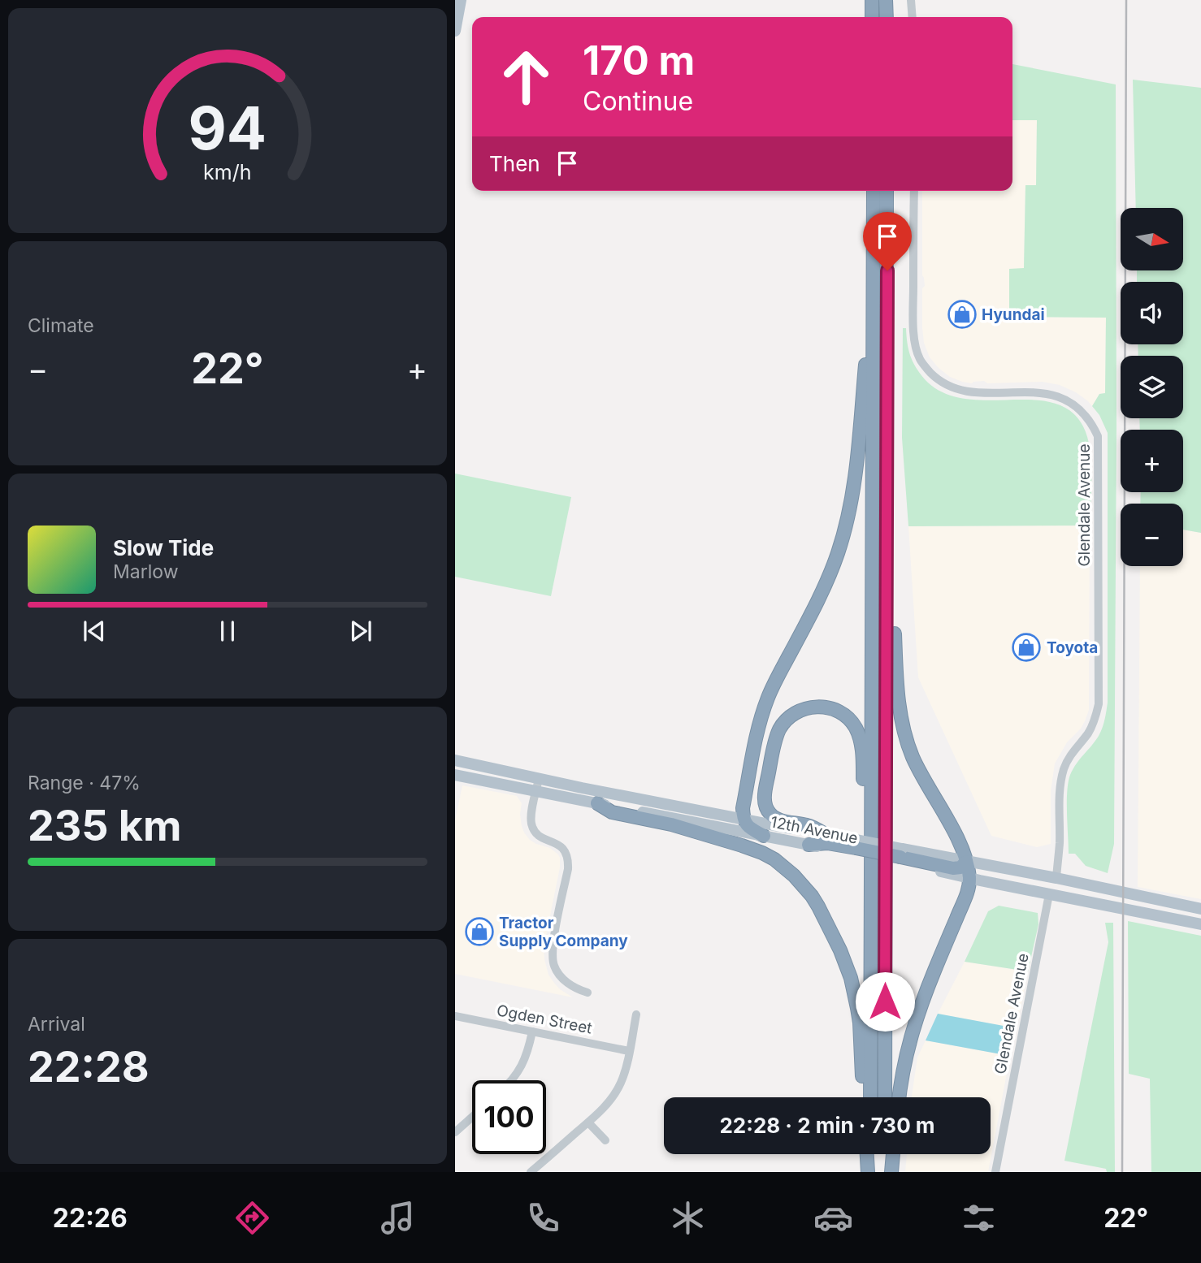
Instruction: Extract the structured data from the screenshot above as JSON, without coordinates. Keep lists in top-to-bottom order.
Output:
{
  "streets": {
    "main road": ["12th Avenue"],
    "street": ["Glendale Avenue", "Ogden Street"]
  },
  "places": {
    "shop": ["Hyundai", "Toyota", "Tractor Supply Company"]
  },
  "north": "right",
  "page": {
    "turn": ["170 m", "Continue"],
    "then": "Then",
    "map_buttons": ["+", "−"],
    "tile": [
      "Climate",
      ["Range · 47%", "235 km"],
      ["Arrival", "22:28"]
    ],
    "heat": ["−", "22°", "+"],
    "song": ["Slow Tide", "Marlow"],
    "limit": "100",
    "trip": "22:28 · 2 min · 730 m",
    "tabs": ["22:26", "22°"],
    "gauge": ["94", "km/h"]
  }
}
